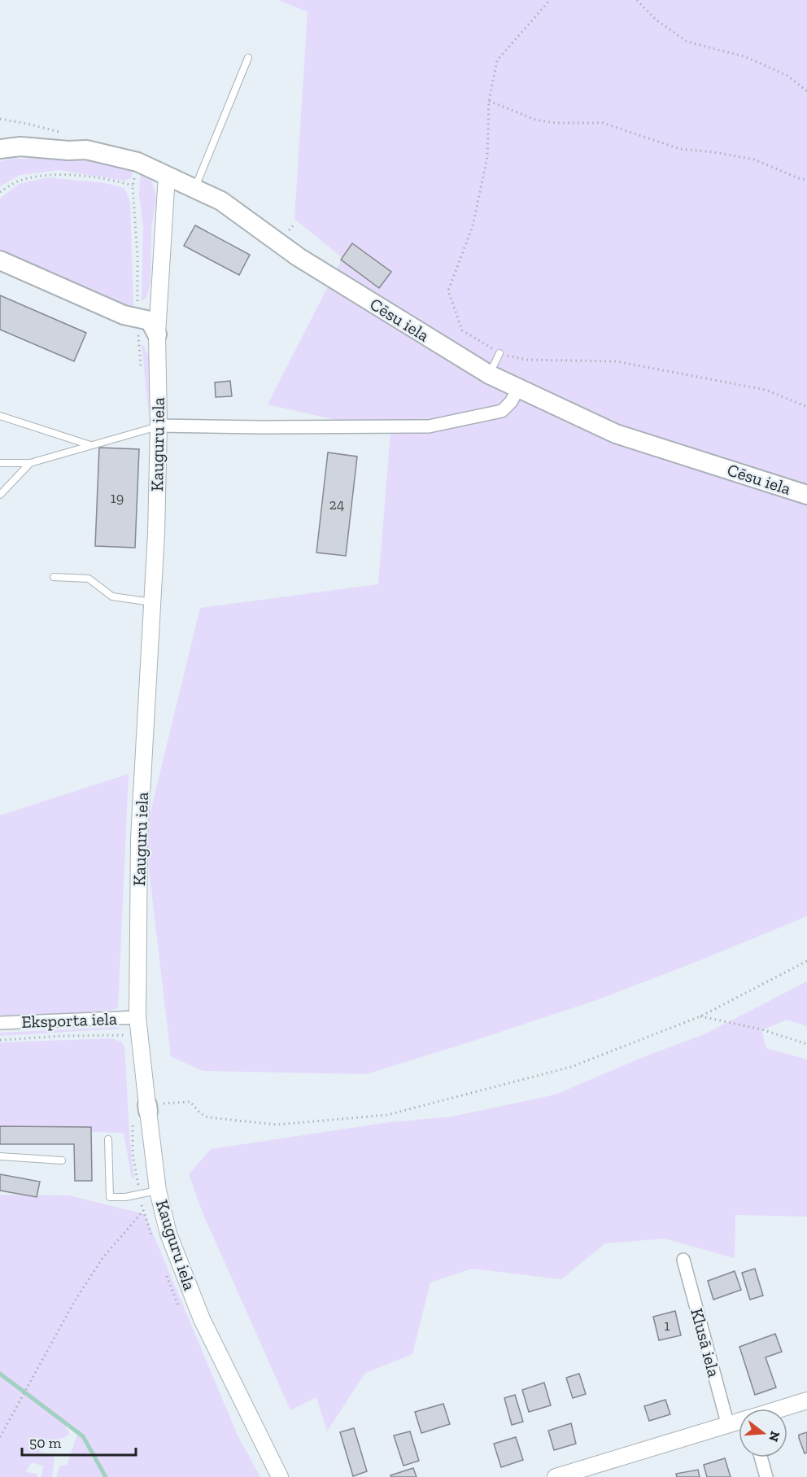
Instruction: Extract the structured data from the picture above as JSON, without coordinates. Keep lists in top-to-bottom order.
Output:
{
  "streets": {
    "main road": ["Cēsu iela", "Kauguru iela"],
    "street": ["Eksporta iela", "Klusā iela"]
  },
  "crossings": [
    ["Cēsu iela", "Kauguru iela"],
    ["Kauguru iela", "Eksporta iela"]
  ],
  "house_numbers": ["19", "24", "1"],
  "scale_bar": "50 m",
  "north": "right"
}
